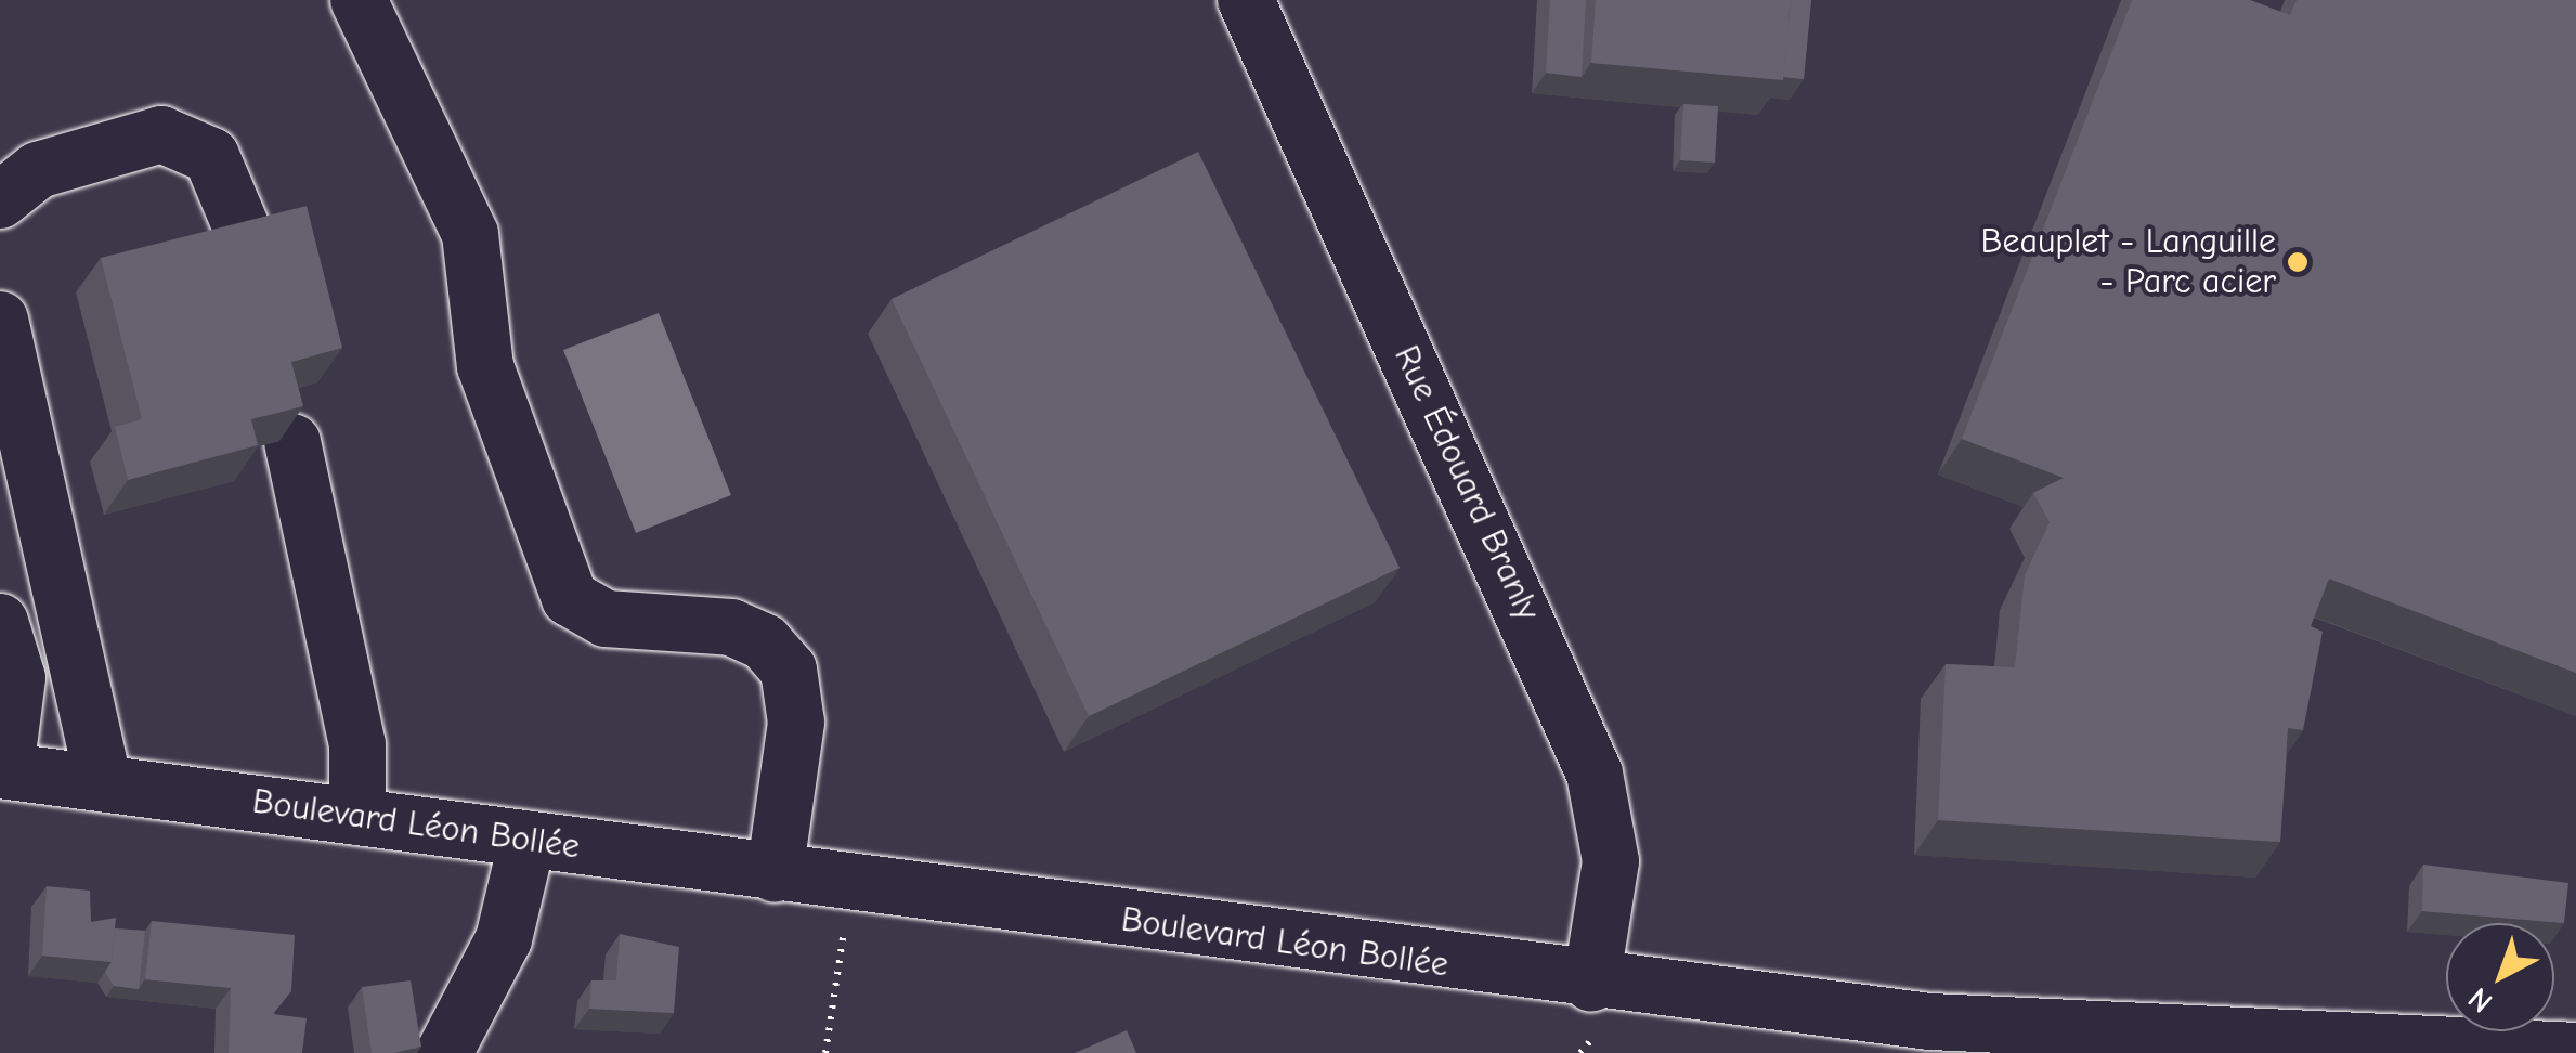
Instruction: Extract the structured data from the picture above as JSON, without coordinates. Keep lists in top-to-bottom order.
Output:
{
  "streets": {
    "street": ["Rue Édouard Branly", "Boulevard Léon Bollée"]
  },
  "crossings": [
    ["Rue Édouard Branly", "Boulevard Léon Bollée"]
  ],
  "places": ["Beauplet - Languille - Parc acier"],
  "north": "bottom left"
}
